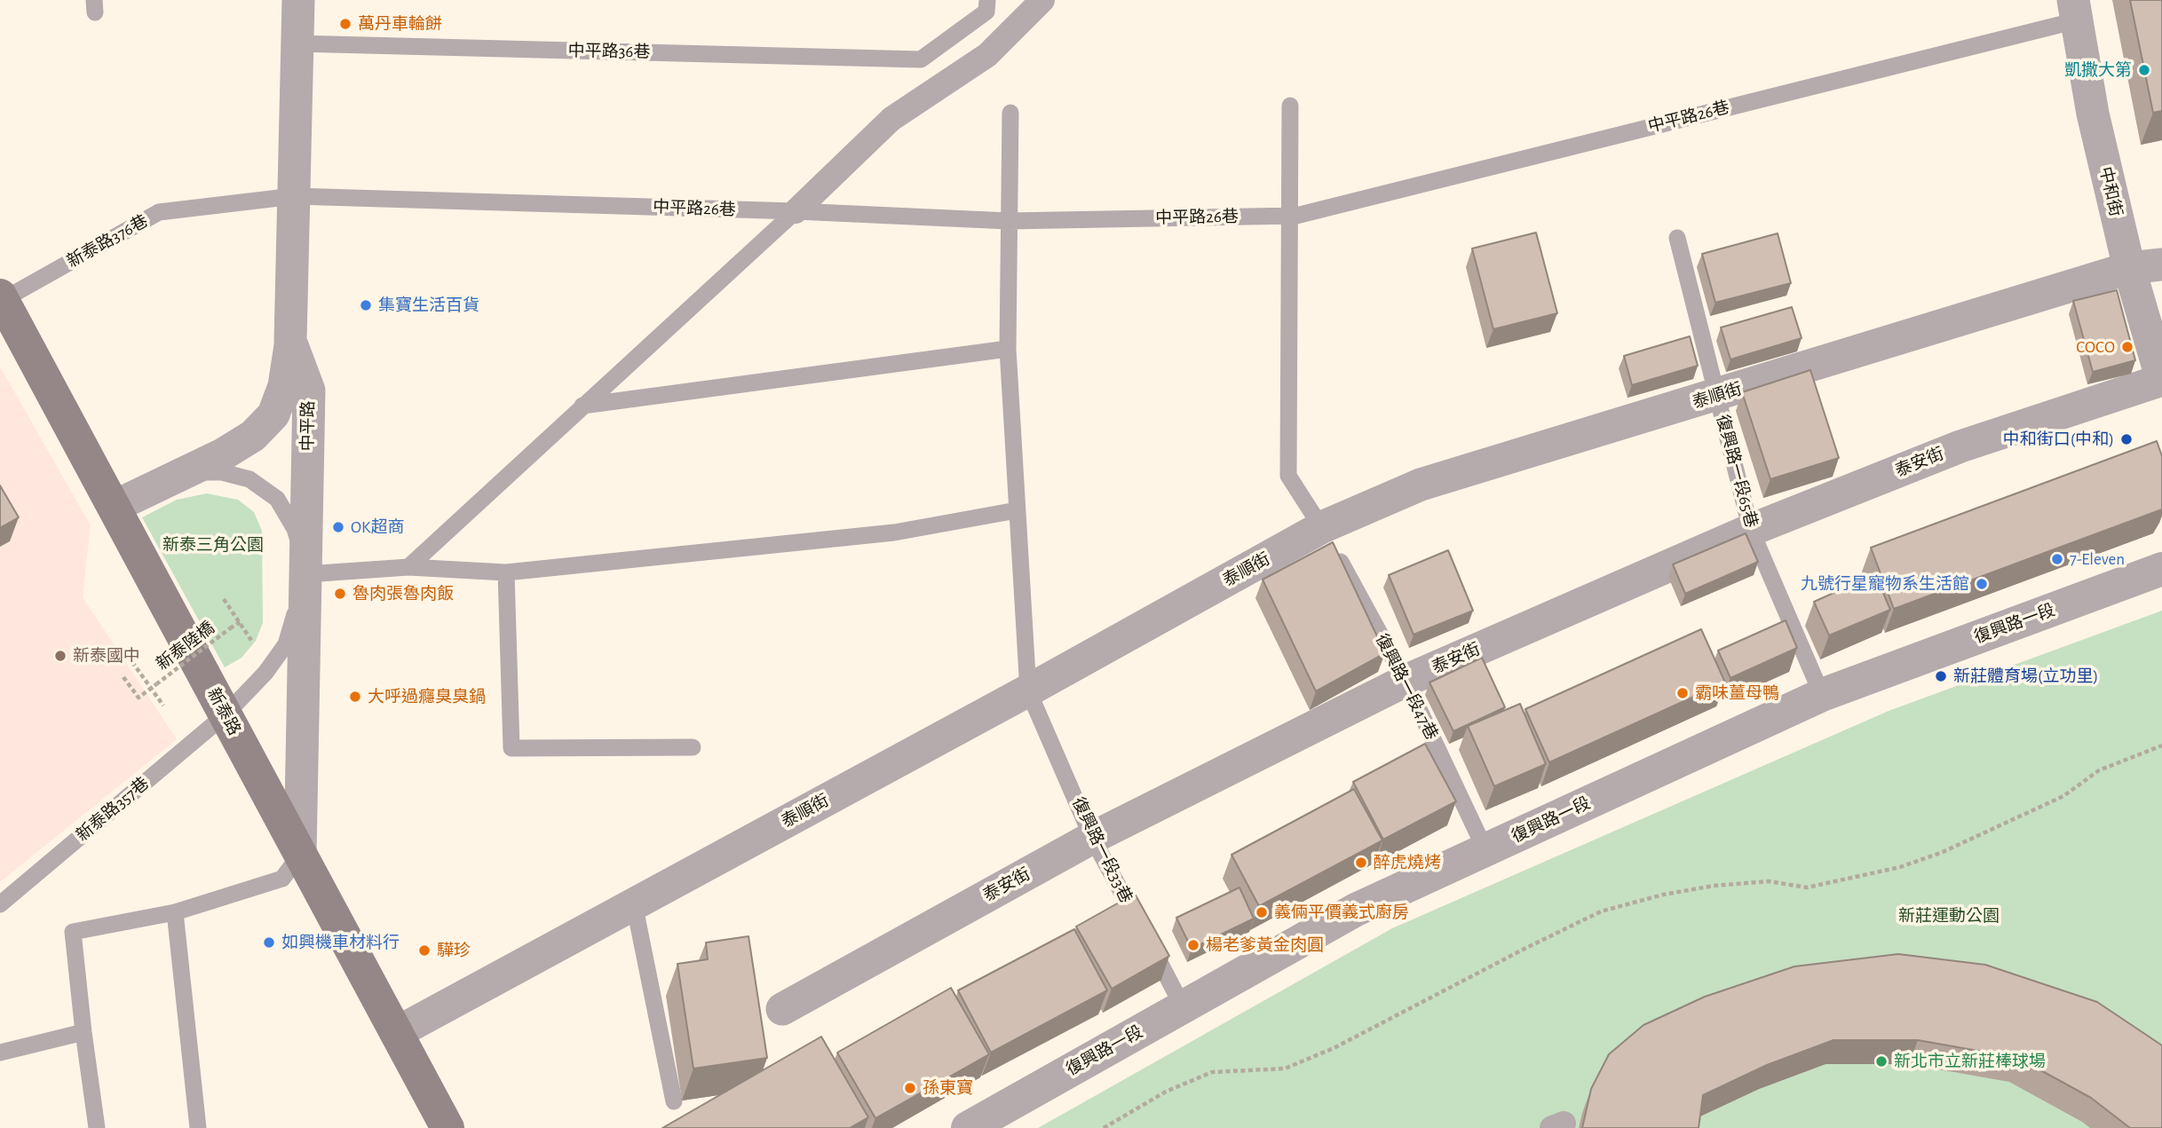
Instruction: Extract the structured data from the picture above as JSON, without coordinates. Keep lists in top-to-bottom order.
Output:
{
  "streets": {
    "main road": ["新泰路"],
    "street": [
      "中和街",
      "泰順街",
      "中平路",
      "泰安街",
      "復興路一段"
    ],
    "lane": [
      "中平路36巷",
      "中平路26巷",
      "新泰路376巷",
      "復興路一段65巷",
      "復興路一段47巷",
      "新泰路357巷",
      "復興路一段33巷"
    ],
    "path": ["新泰陸橋"]
  },
  "crossings": [
    ["中平路36巷", "中平路"],
    ["中平路26巷", "中和街"],
    ["中平路26巷", "新泰路376巷"],
    ["中平路26巷", "中平路"],
    ["中平路26巷", "復興路一段47巷"],
    ["中平路26巷", "復興路一段33巷"],
    ["中和街", "泰順街"],
    ["中和街", "泰安街"],
    ["新泰路376巷", "中平路"],
    ["新泰路376巷", "新泰路"],
    ["泰順街", "復興路一段65巷"],
    ["泰順街", "復興路一段47巷"],
    ["泰順街", "新泰路"],
    ["泰順街", "復興路一段33巷"],
    ["中平路", "新泰路"],
    ["中平路", "新泰路357巷"],
    ["泰安街", "復興路一段65巷"],
    ["泰安街", "復興路一段47巷"],
    ["泰安街", "復興路一段33巷"],
    ["復興路一段65巷", "復興路一段"],
    ["復興路一段", "復興路一段47巷"],
    ["復興路一段", "復興路一段33巷"],
    ["新泰路", "新泰路357巷"]
  ],
  "parks": ["新泰三角公園", "新莊運動公園"],
  "places": [
    "萬丹車輪餅",
    "凱撒大第",
    "集寶生活百貨",
    "COCO",
    "中和街口(中和)",
    "OK超商",
    "7-Eleven",
    "九號行星寵物系生活館",
    "魯肉張魯肉飯",
    "新泰國中",
    "新莊體育場(立功里)",
    "霸味薑母鴨",
    "大呼過癮臭臭鍋",
    "醉虎燒烤",
    "義倆平價義式廚房",
    "如興機車材料行",
    "楊老爹黃金肉圓",
    "驊珍",
    "新北市立新莊棒球場",
    "孫東寶"
  ]
}
